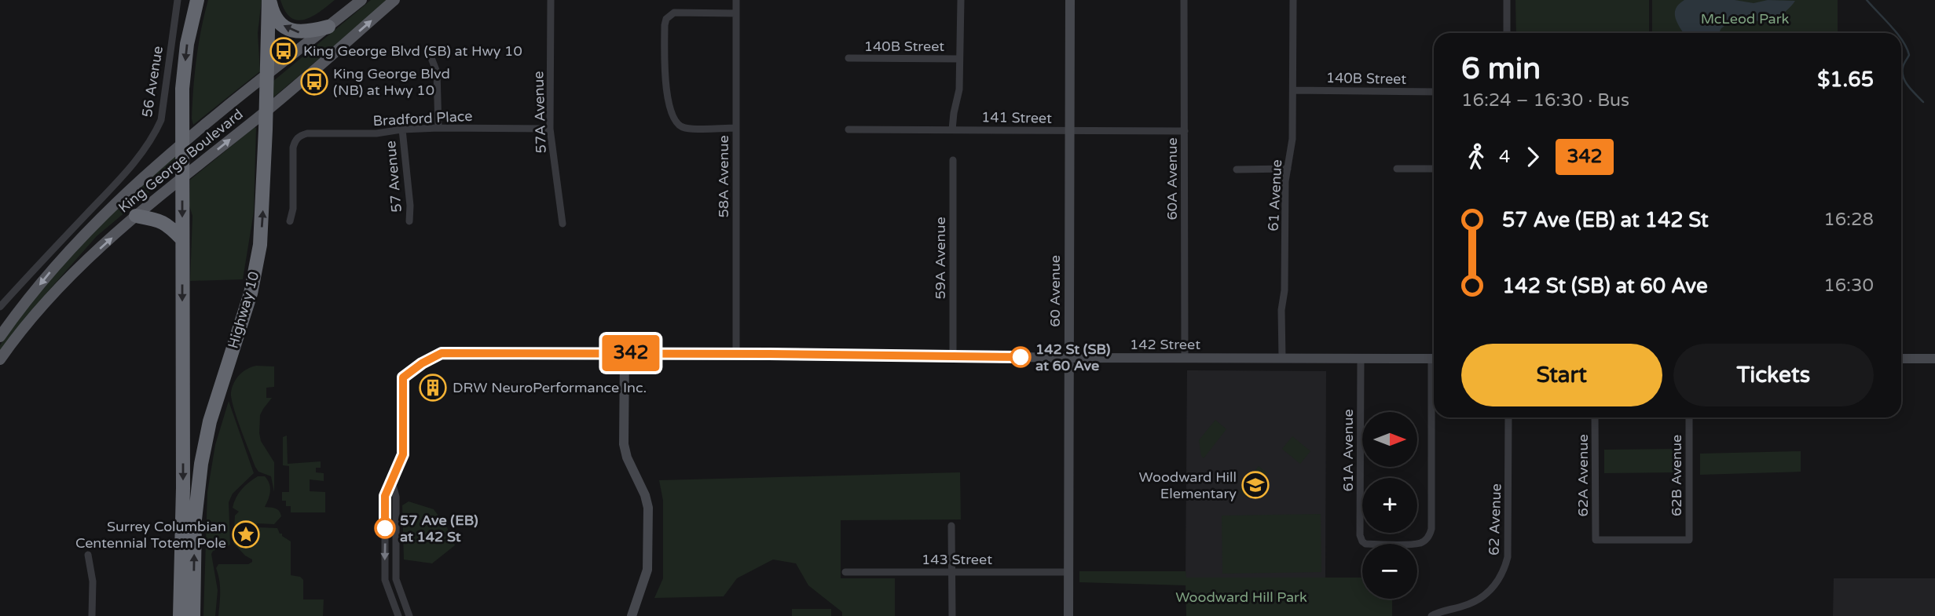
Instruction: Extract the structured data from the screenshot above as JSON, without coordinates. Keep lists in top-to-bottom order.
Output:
{
  "streets": {
    "highway": ["Highway 10"],
    "main road": ["King George Boulevard"],
    "street": [
      "140B Street",
      "56 Avenue",
      "57A Avenue",
      "141 Street",
      "Bradford Place",
      "57 Avenue",
      "58A Avenue",
      "60A Avenue",
      "61 Avenue",
      "59A Avenue",
      "60 Avenue",
      "142 Street",
      "61A Avenue",
      "62A Avenue",
      "62B Avenue",
      "62 Avenue",
      "143 Street"
    ]
  },
  "crossings": [
    ["140B Street", "61 Avenue"],
    ["57A Avenue", "Bradford Place"],
    ["141 Street", "60A Avenue"],
    ["141 Street", "60 Avenue"],
    ["Bradford Place", "57 Avenue"],
    ["King George Boulevard", "Highway 10"],
    ["58A Avenue", "142 Street"],
    ["60A Avenue", "142 Street"],
    ["61 Avenue", "142 Street"],
    ["59A Avenue", "142 Street"],
    ["60 Avenue", "142 Street"],
    ["60 Avenue", "143 Street"],
    ["142 Street", "61A Avenue"],
    ["62A Avenue", "62B Avenue"]
  ],
  "parks": ["McLeod Park", "Woodward Hill Park"],
  "places": {
    "bus stop": ["King George Blvd (SB) at Hwy 10", "King George Blvd (NB) at Hwy 10"],
    "other": ["142 St (SB) at 60 Ave", "57 Ave (EB) at 142 St"],
    "building": ["DRW NeuroPerformance Inc."],
    "school or university": ["Woodward Hill Elementary"],
    "place": ["Surrey Columbian Centennial Totem Pole"]
  },
  "lines": ["bus line 342"],
  "north": "right",
  "page": {
    "on_map": "342",
    "heading": ["6 min", "16:24 – 16:30 · Bus", "$1.65"],
    "legs": ["4", "342"],
    "list": [
      {
        "name": "57 Ave (EB) at 142 St",
        "value": "16:28"
      },
      {
        "name": "142 St (SB) at 60 Ave",
        "value": "16:30"
      }
    ],
    "buttons": ["Start", "Tickets"],
    "map_buttons": ["+", "−"]
  }
}
